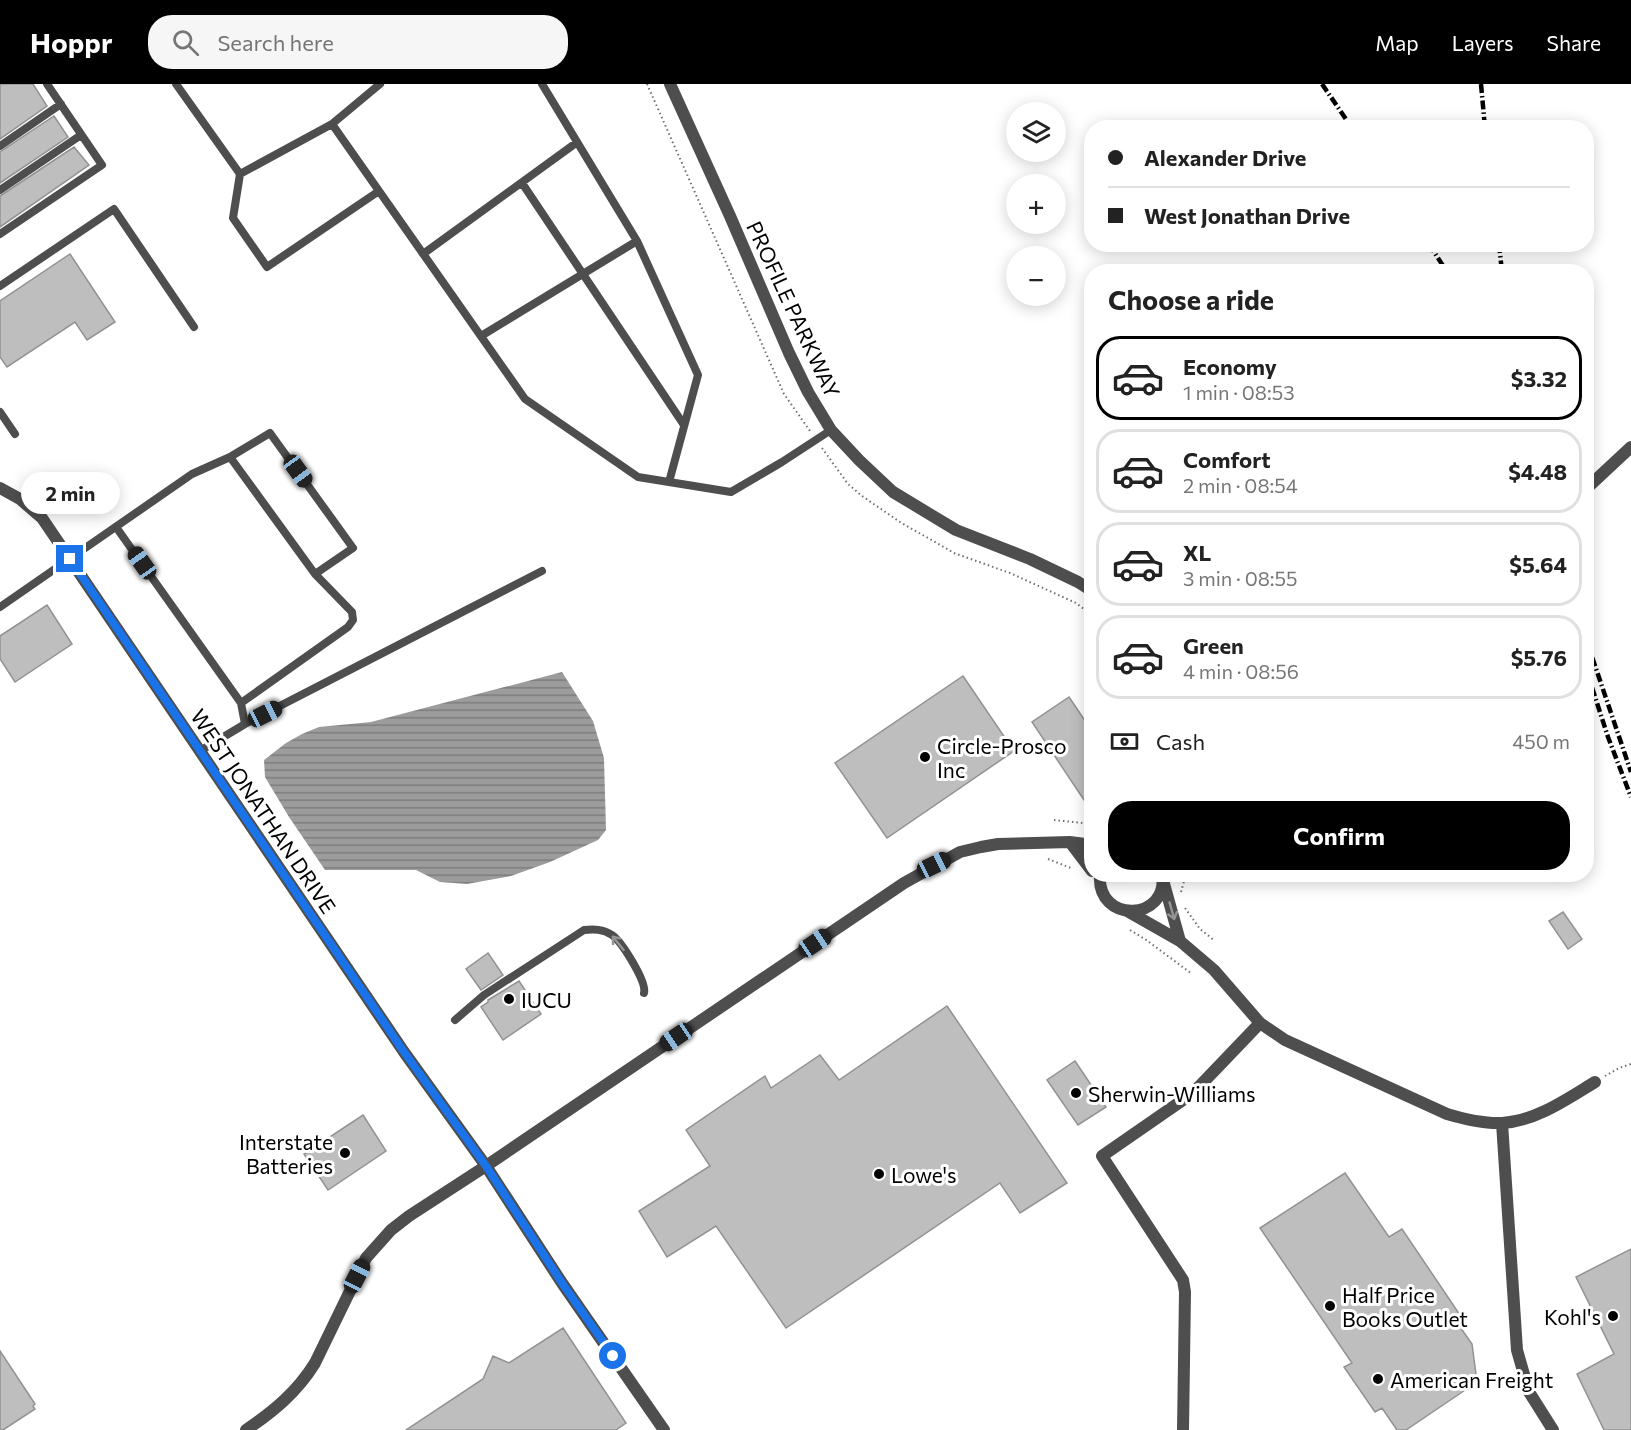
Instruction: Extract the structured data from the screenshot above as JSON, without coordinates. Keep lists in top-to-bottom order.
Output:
{
  "streets": {
    "street": ["PROFILE PARKWAY", "WEST JONATHAN DRIVE"]
  },
  "places": [
    "Circle-Prosco Inc",
    "IUCU",
    "Sherwin-Williams",
    "Interstate Batteries",
    "Lowe's",
    "Half Price Books Outlet",
    "Kohl's",
    "American Freight"
  ],
  "page": {
    "header": "Hoppr",
    "search": "Search here",
    "nav": ["Map", "Layers", "Share"],
    "map_buttons": ["+", "−"],
    "banner": ["Alexander Drive", "West Jonathan Drive"],
    "heading": "Choose a ride",
    "list": [
      {
        "name": "Economy",
        "note": "1 min · 08:53",
        "value": "$3.32"
      },
      {
        "name": "Comfort",
        "note": "2 min · 08:54",
        "value": "$4.48"
      },
      {
        "name": "XL",
        "note": "3 min · 08:55",
        "value": "$5.64"
      },
      {
        "name": "Green",
        "note": "4 min · 08:56",
        "value": "$5.76"
      }
    ],
    "bubble": "2 min",
    "pay": ["Cash", "450 m"],
    "buttons": "Confirm"
  }
}
